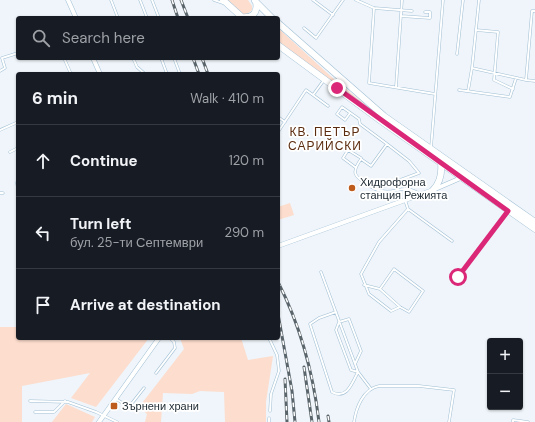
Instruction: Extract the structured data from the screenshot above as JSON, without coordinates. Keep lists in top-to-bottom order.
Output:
{
  "districts": ["КВ. ПЕТЪР САРИЙСКИ"],
  "places": {
    "other": ["Хидрофорна станция Режията"],
    "transit": ["Зърнени храни"]
  },
  "page": {
    "search": "Search here",
    "heading": ["6 min", "Walk · 410 m"],
    "list": [
      ["Continue", "120 m"],
      ["Turn left", "бул. 25-ти Септември", "290 m"],
      "Arrive at destination"
    ],
    "map_buttons": ["+", "−"]
  }
}
